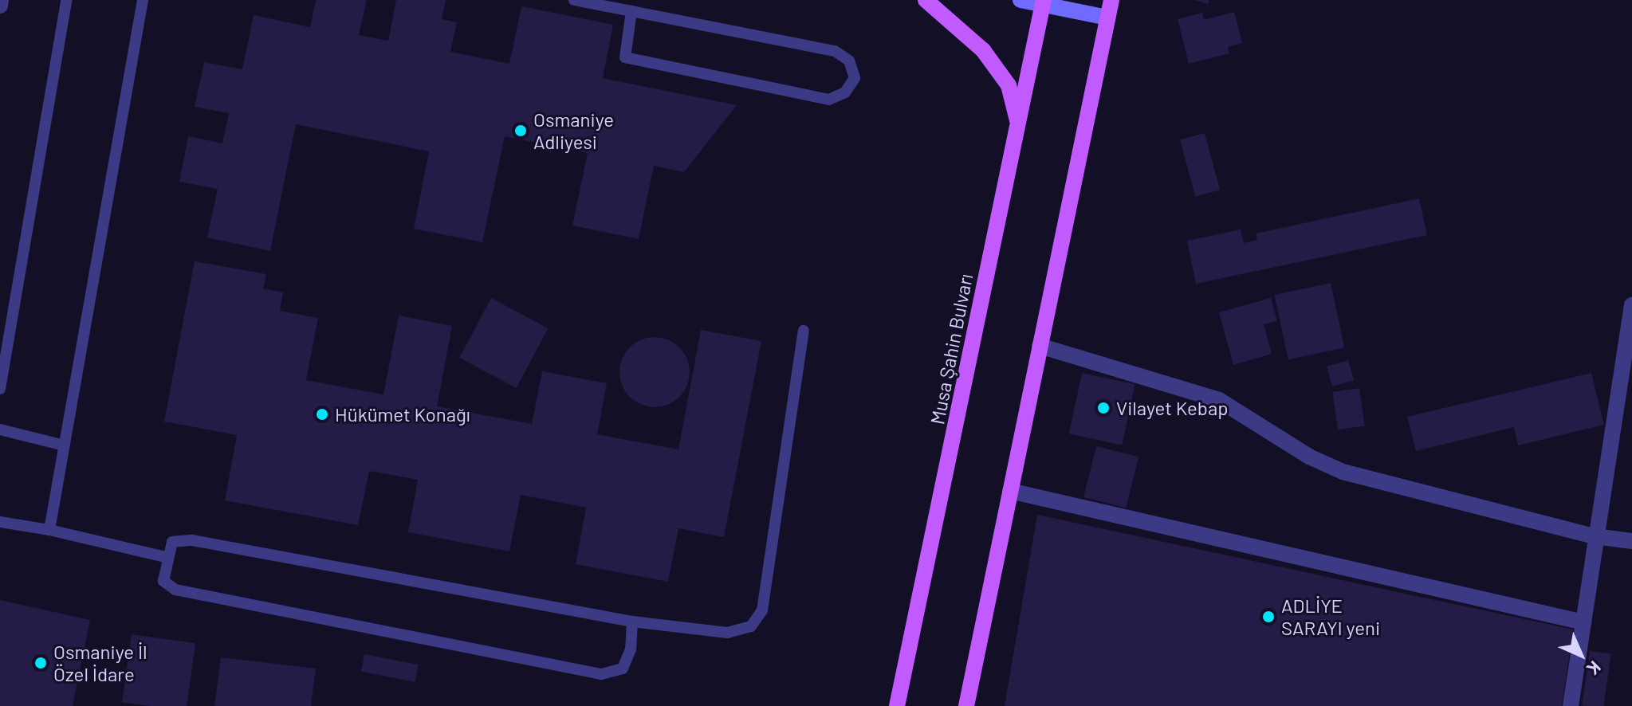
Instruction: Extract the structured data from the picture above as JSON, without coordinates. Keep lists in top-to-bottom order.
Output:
{
  "streets": {
    "main road": ["Musa Şahin Bulvarı"]
  },
  "places": [
    "Osmaniye Adliyesi",
    "Vilayet Kebap",
    "Hükümet Konağı",
    "ADLİYE SARAYI yeni",
    "Osmaniye İl Özel İdare"
  ],
  "north": "bottom right"
}
